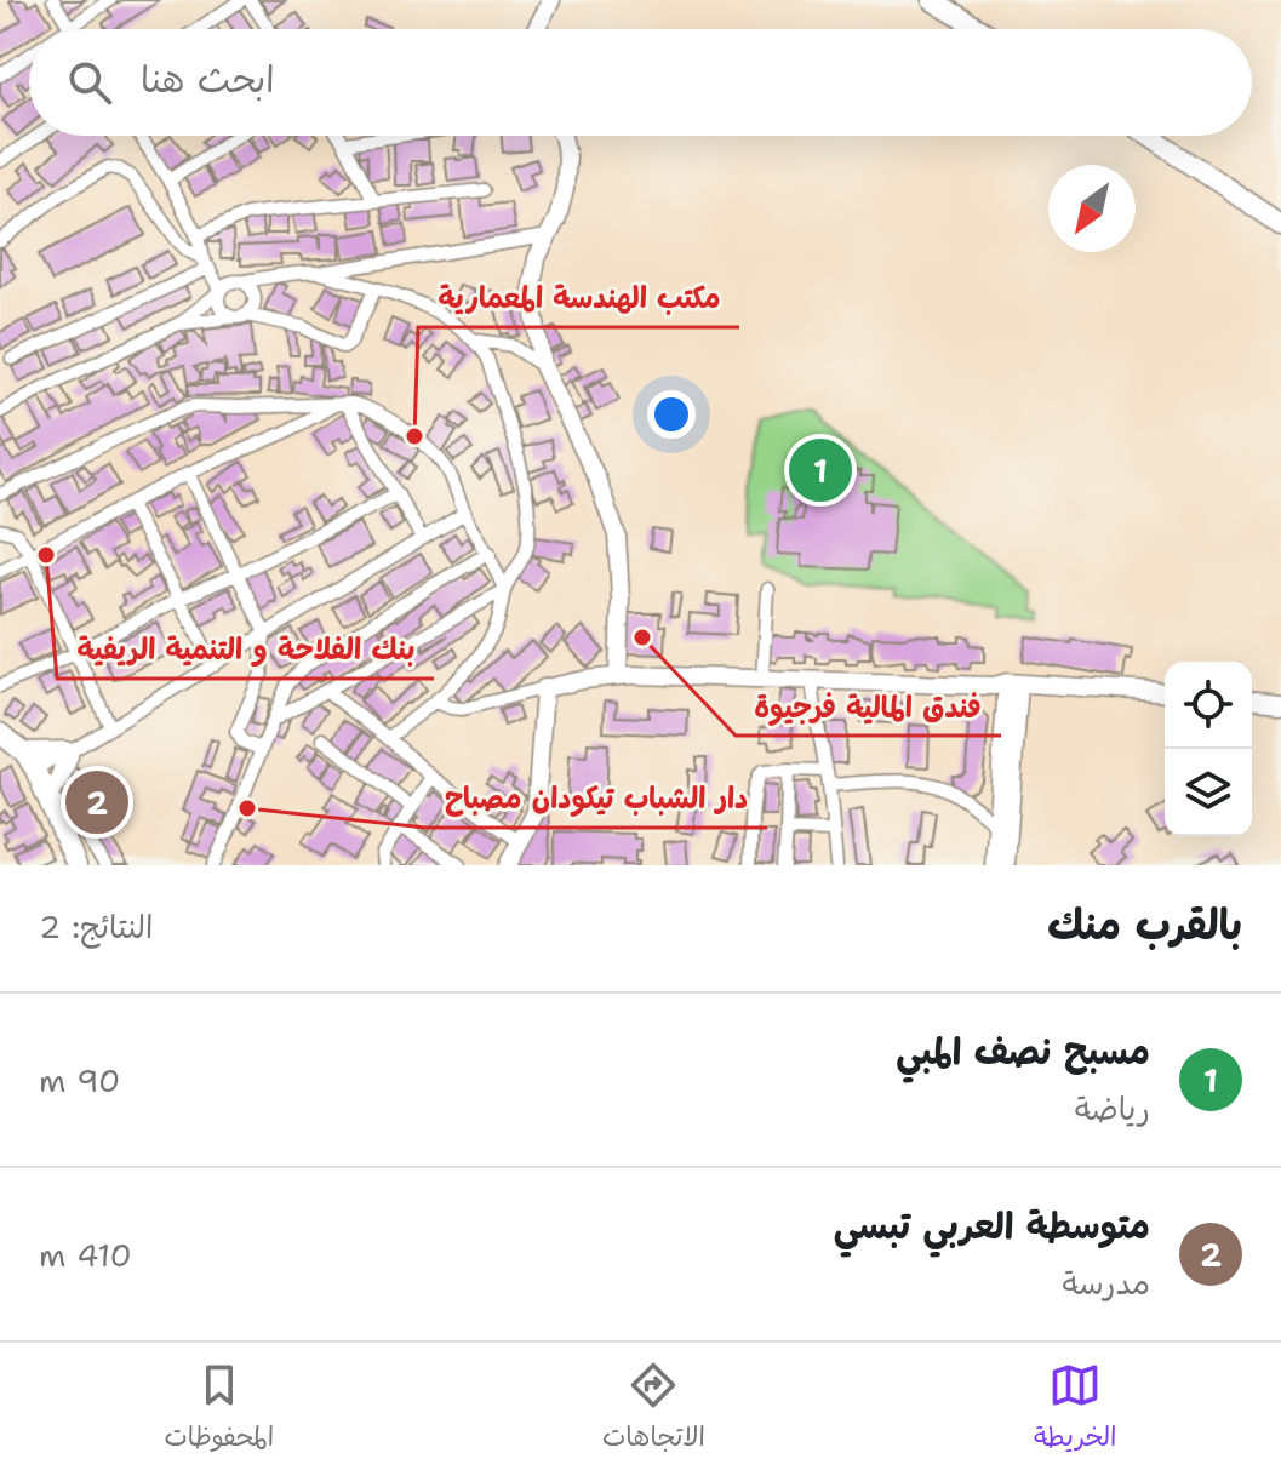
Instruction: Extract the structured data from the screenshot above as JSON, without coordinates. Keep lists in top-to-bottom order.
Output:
{
  "places": [
    "مكتب الهندسة المعمارية",
    "بنك الفلاحة و التنمية الريفية",
    "فندق المالية فرجيوة",
    "دار الشباب تيكودان مصباح"
  ],
  "north": "bottom left",
  "page": {
    "search": "ابحث هنا",
    "pins": ["1", "2"],
    "heading": ["بالقرب منك", "النتائج: 2"],
    "list": [
      {
        "mark": "1",
        "name": "مسبح نصف المبي",
        "note": "رياضة",
        "value": "90 m"
      },
      {
        "mark": "2",
        "name": "متوسطة العربي تبسي",
        "note": "مدرسة",
        "value": "410 m"
      }
    ],
    "nav": ["الخريطة", "الاتجاهات", "المحفوظات"]
  }
}
